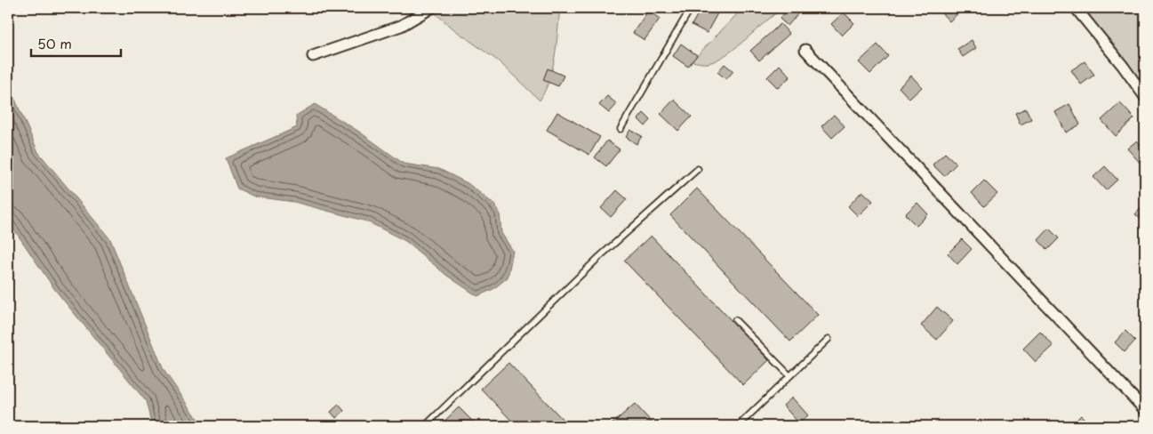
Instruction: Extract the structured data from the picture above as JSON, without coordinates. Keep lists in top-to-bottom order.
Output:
{
  "scale_bar": "50 m"
}
